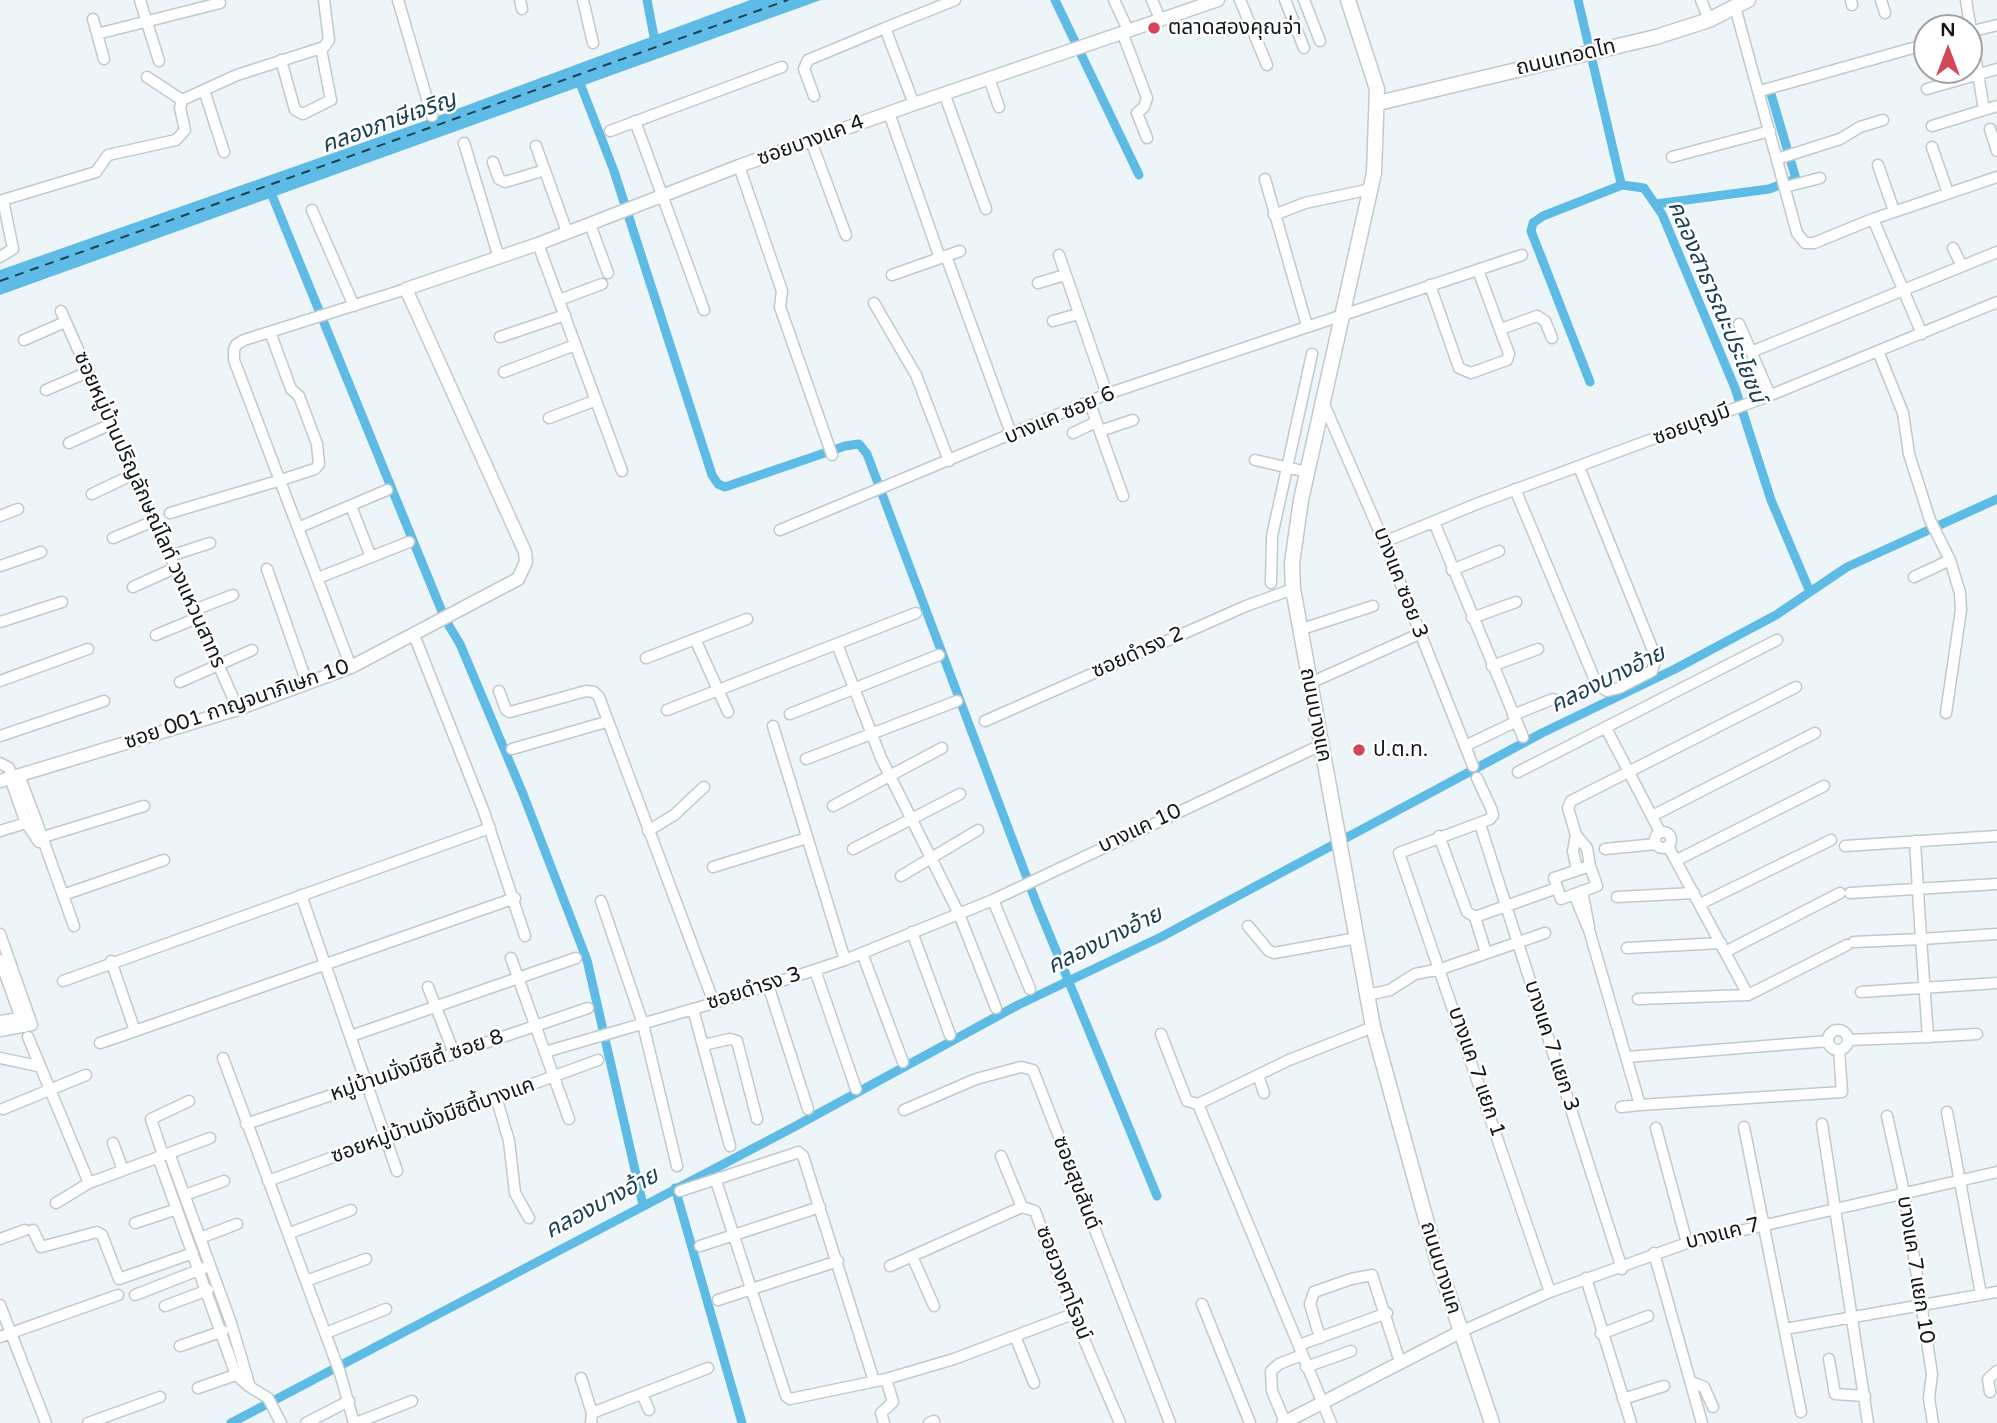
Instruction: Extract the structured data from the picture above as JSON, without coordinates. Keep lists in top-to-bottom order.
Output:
{
  "streets": {
    "main road": ["ถนนเทอดไท", "ถนนบางแค"],
    "street": [
      "ซอยบางแค 4",
      "บางแค ซอย 6",
      "ซอยบุญมี",
      "ซอยหมู่บ้านปริญลักษณ์ไลท์ วงแหวนสาทร",
      "บางแค ซอย 3",
      "ซอยดำรง 2",
      "ซอย 001 กาญจนาภิเษก 10",
      "บางแค 10",
      "ซอยดำรง 3",
      "บางแค 7 แยก 3",
      "หมู่บ้านมั่งมีซิตี้ ซอย 8",
      "บางแค 7 แยก 1",
      "ซอยหมู่บ้านมั่งมีซิตี้บางแค",
      "ซอยสุขสันต์",
      "บางแค 7",
      "บางแค 7 แยก 10",
      "ซอยวงศาโรจน์"
    ]
  },
  "crossings": [
    ["ถนนเทอดไท", "ถนนบางแค"],
    ["ซอยบางแค 4", "ซอย 001 กาญจนาภิเษก 10"],
    ["บางแค ซอย 6", "ถนนบางแค"],
    ["ซอยบุญมี", "บางแค ซอย 3"],
    ["ซอยหมู่บ้านปริญลักษณ์ไลท์ วงแหวนสาทร", "ซอย 001 กาญจนาภิเษก 10"],
    ["บางแค ซอย 3", "ถนนบางแค"],
    ["ซอยดำรง 2", "ถนนบางแค"],
    ["ถนนบางแค", "บางแค 10"],
    ["ถนนบางแค", "บางแค 7"],
    ["บางแค 10", "ซอยดำรง 3"],
    ["บางแค 7 แยก 3", "บางแค 7"],
    ["บางแค 7 แยก 1", "บางแค 7"],
    ["บางแค 7", "บางแค 7 แยก 10"]
  ],
  "water": ["คลองภาษีเจริญ", "คลองสาธารณะประโยชน์", "คลองบางอ้าย"],
  "places": ["ตลาดสองคุณจ่า", "ป.ต.ท."],
  "north": "top"
}
